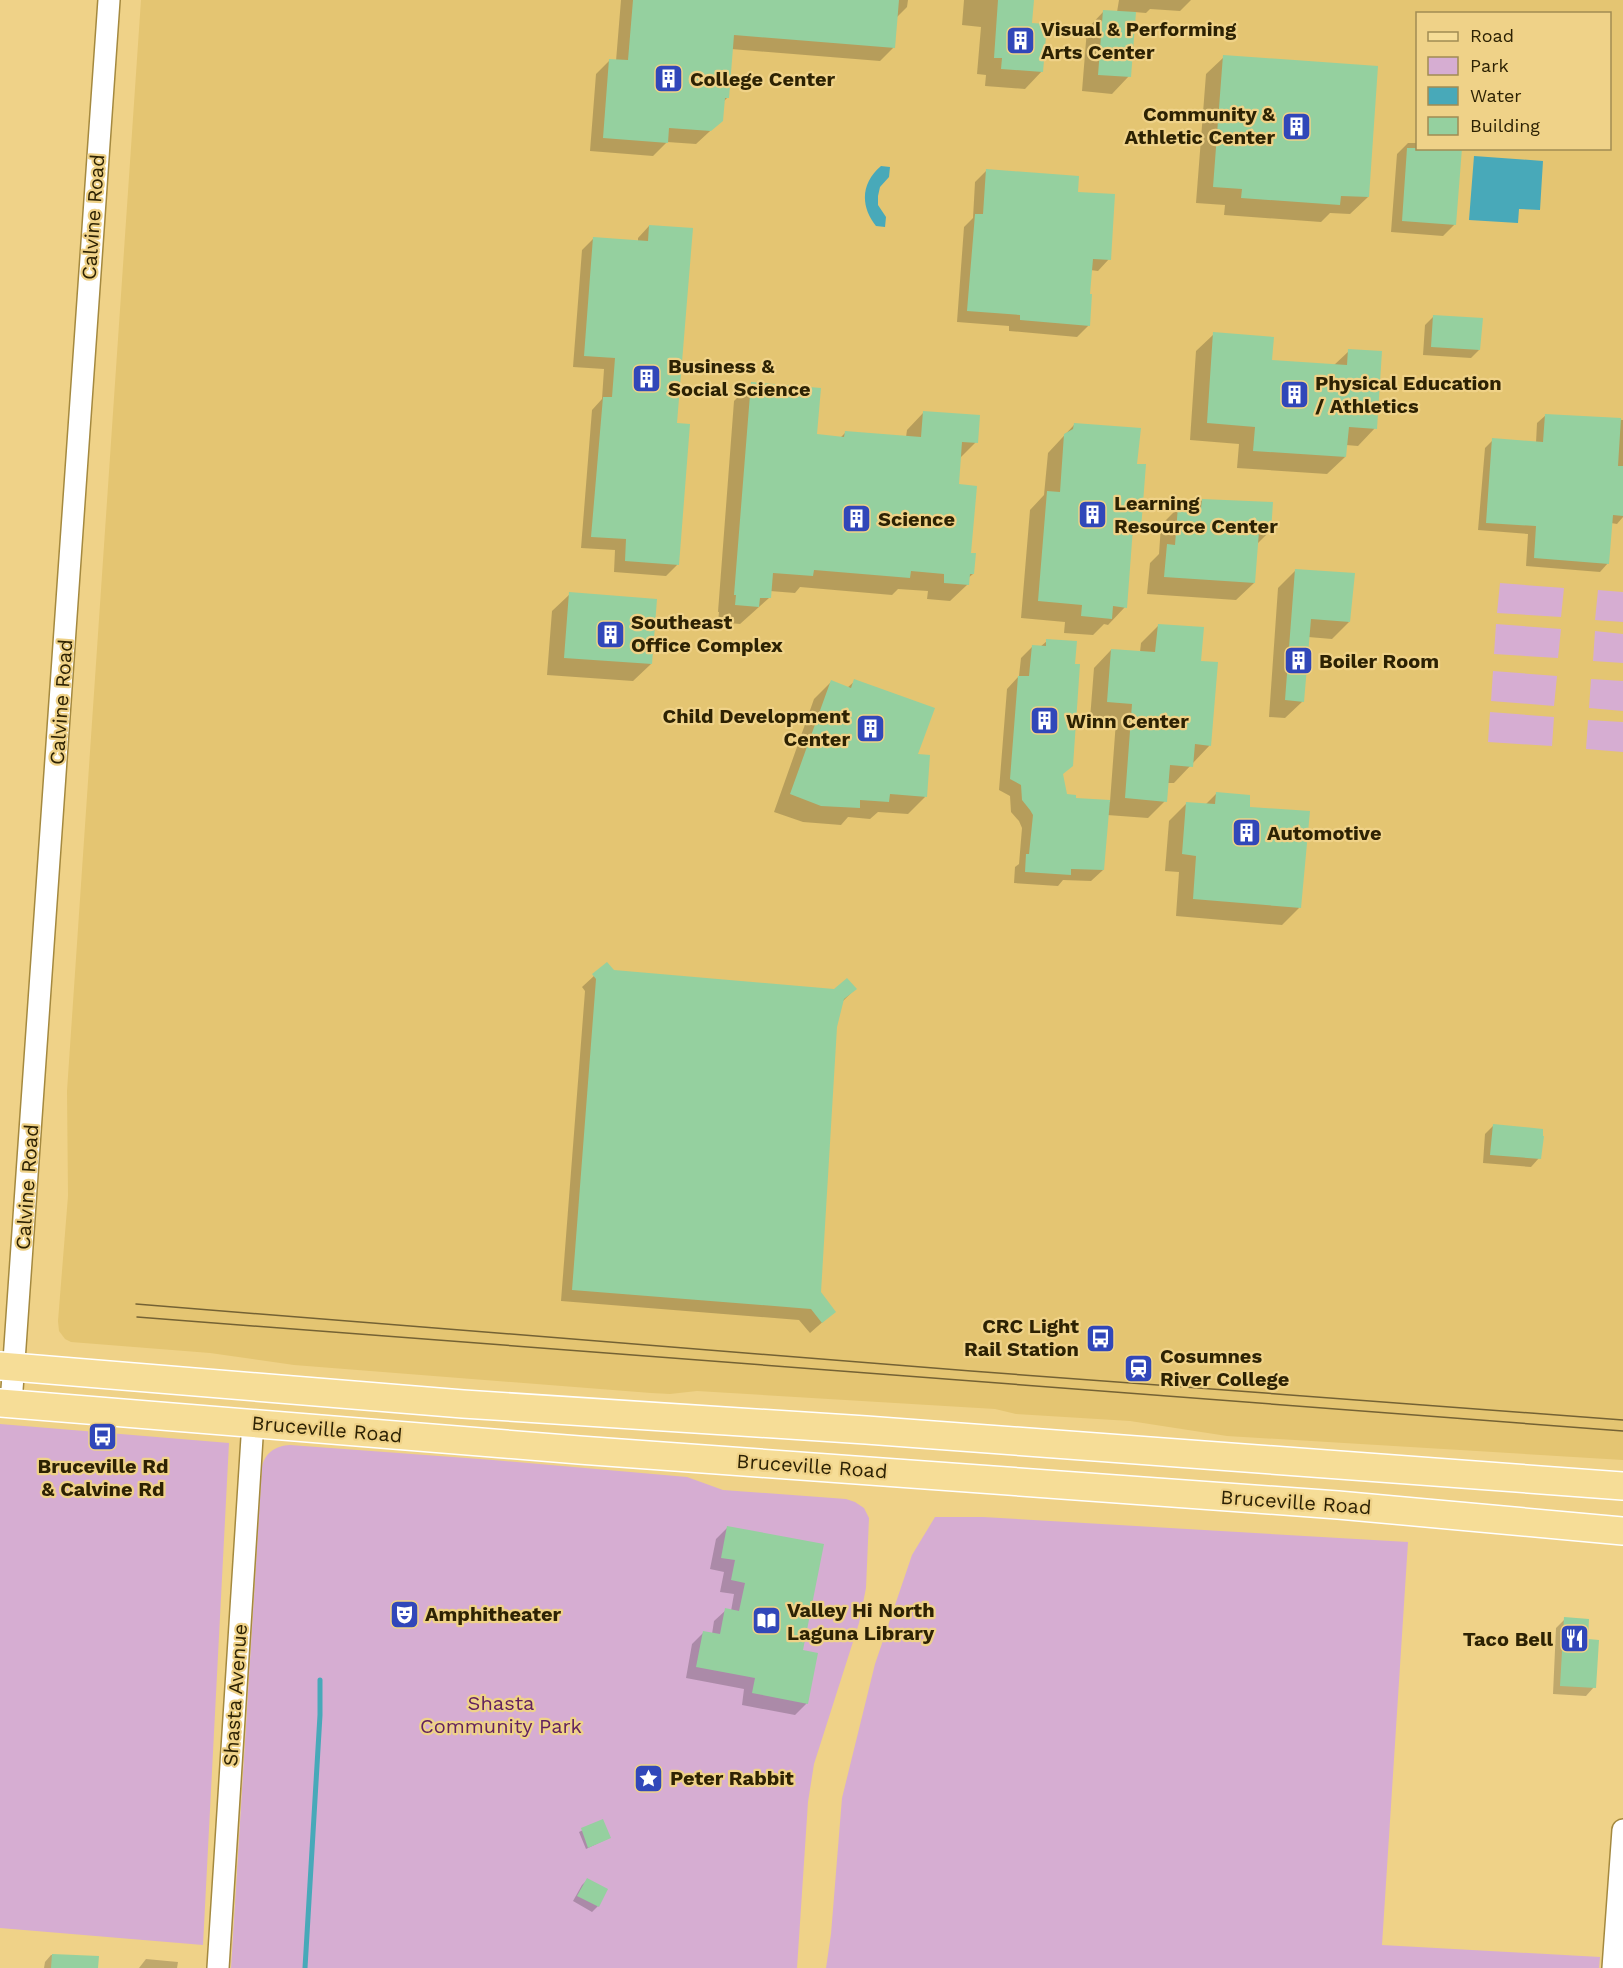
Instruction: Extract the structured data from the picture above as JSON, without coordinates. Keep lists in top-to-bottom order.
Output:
{
  "streets": {
    "main road": ["Bruceville Road"],
    "street": ["Calvine Road", "Shasta Avenue"]
  },
  "crossings": [
    ["Calvine Road", "Bruceville Road"],
    ["Bruceville Road", "Shasta Avenue"]
  ],
  "parks": ["Shasta Community Park"],
  "places": {
    "building": [
      "Visual & Performing Arts Center",
      "College Center",
      "Community & Athletic Center",
      "Business & Social Science",
      "Physical Education / Athletics",
      "Learning Resource Center",
      "Science",
      "Southeast Office Complex",
      "Boiler Room",
      "Winn Center",
      "Child Development Center",
      "Automotive"
    ],
    "bus stop": ["CRC Light Rail Station", "Bruceville Rd & Calvine Rd"],
    "station": ["Cosumnes River College"],
    "theatre": ["Amphitheater"],
    "library": ["Valley Hi North Laguna Library"],
    "restaurant": ["Taco Bell"],
    "place": ["Peter Rabbit"]
  },
  "legend": [
    "Road",
    "Park",
    "Water",
    "Building"
  ]
}
